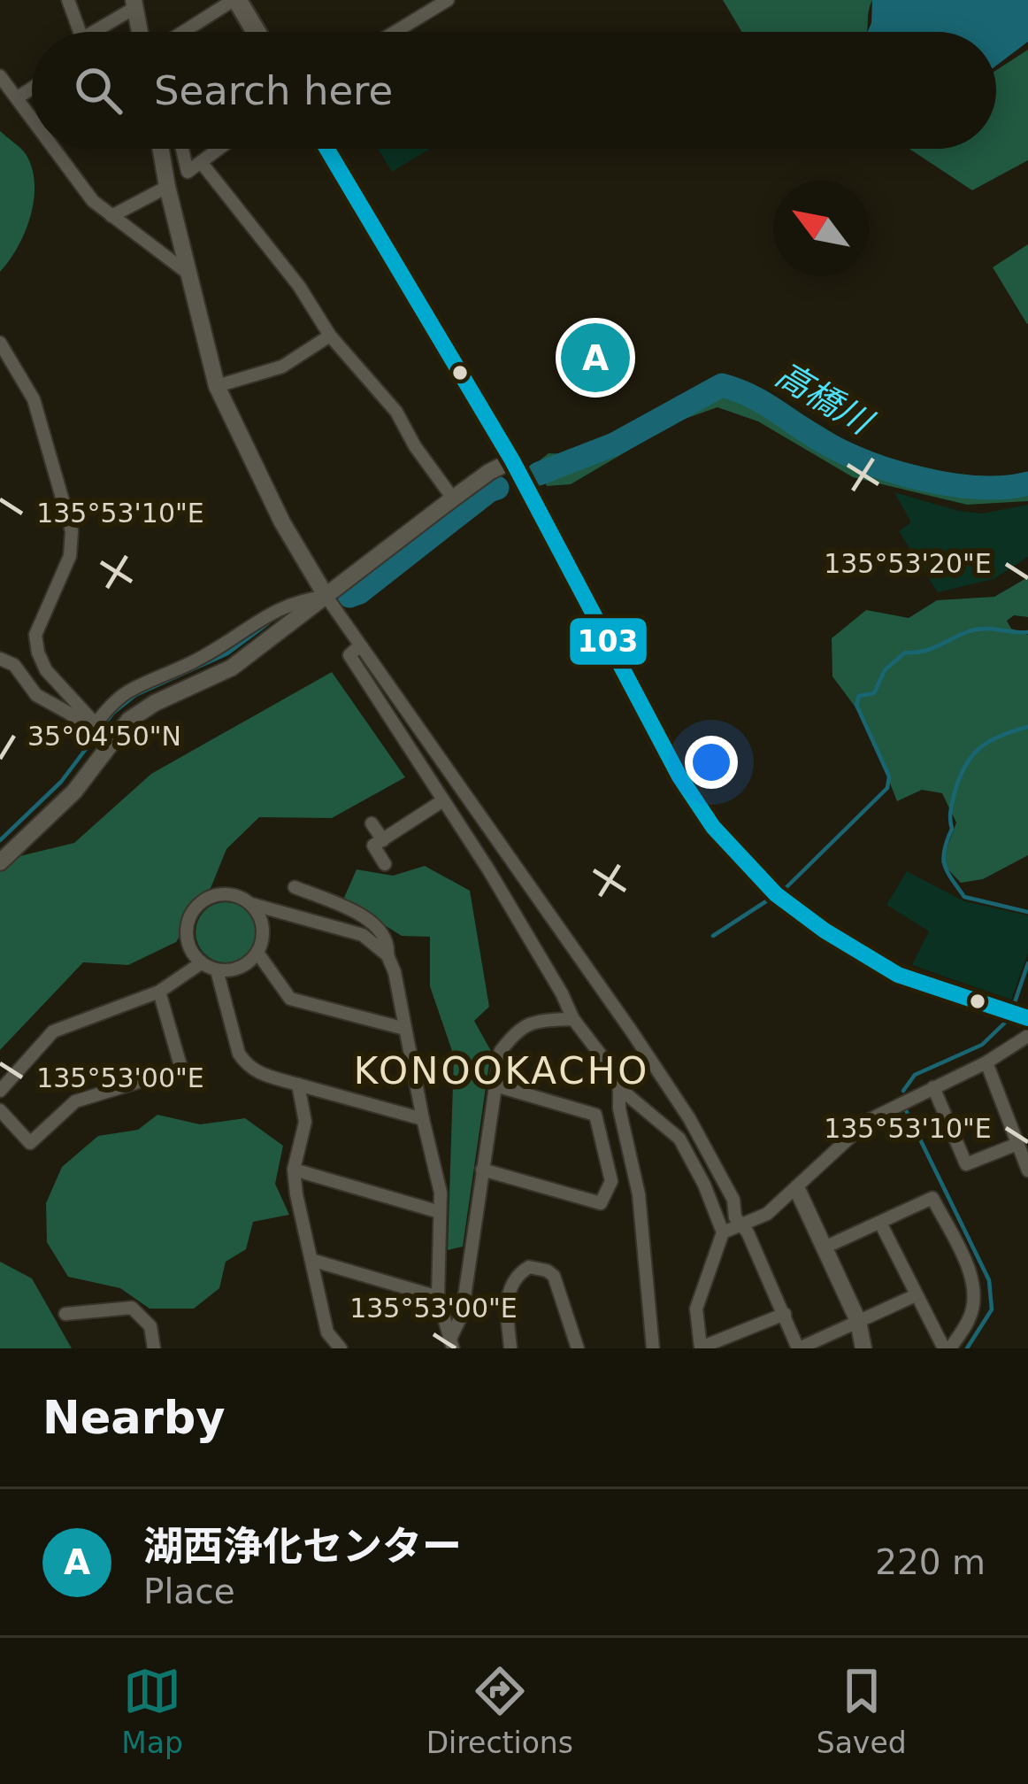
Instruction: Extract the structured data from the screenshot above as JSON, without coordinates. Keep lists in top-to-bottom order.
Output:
{
  "districts": ["KONOOKACHO"],
  "water": ["高橋川"],
  "lines": ["transit line 103"],
  "north": "top left",
  "page": {
    "search": "Search here",
    "pins": "A",
    "heading": "Nearby",
    "list": [
      {
        "mark": "A",
        "name": "湖西浄化センター",
        "note": "Place",
        "value": "220 m"
      }
    ],
    "nav": ["Map", "Directions", "Saved"]
  },
  "coordinates": [
    "135°53'10\"E",
    "135°53'20\"E",
    "35°04'50\"N",
    "135°53'00\"E"
  ]
}
